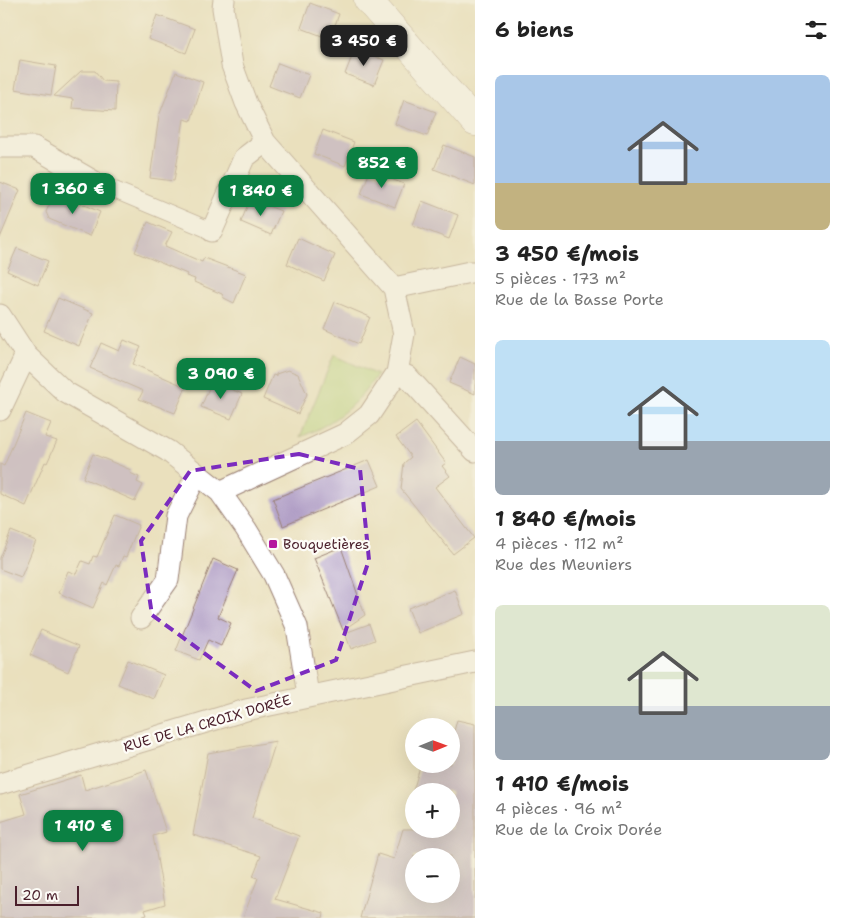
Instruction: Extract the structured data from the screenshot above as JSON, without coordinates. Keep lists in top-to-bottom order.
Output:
{
  "streets": {
    "street": ["RUE DE LA CROIX DORÉE"]
  },
  "places": {
    "transit": ["Bouquetières"]
  },
  "scale_bar": "20 m",
  "north": "right",
  "page": {
    "heading": "6 biens",
    "price": [
      "3 450 €",
      "852 €",
      "1 360 €",
      "1 840 €",
      "3 090 €",
      "1 410 €"
    ],
    "list": [
      {
        "name": "3 450 €/mois",
        "note": "5 pièces · 173 m² · Rue de la Basse Porte"
      },
      {
        "name": "1 840 €/mois",
        "note": "4 pièces · 112 m² · Rue des Meuniers"
      },
      {
        "name": "1 410 €/mois",
        "note": "4 pièces · 96 m² · Rue de la Croix Dorée"
      }
    ],
    "map_buttons": ["+", "−"],
    "scale": "20 m"
  }
}
